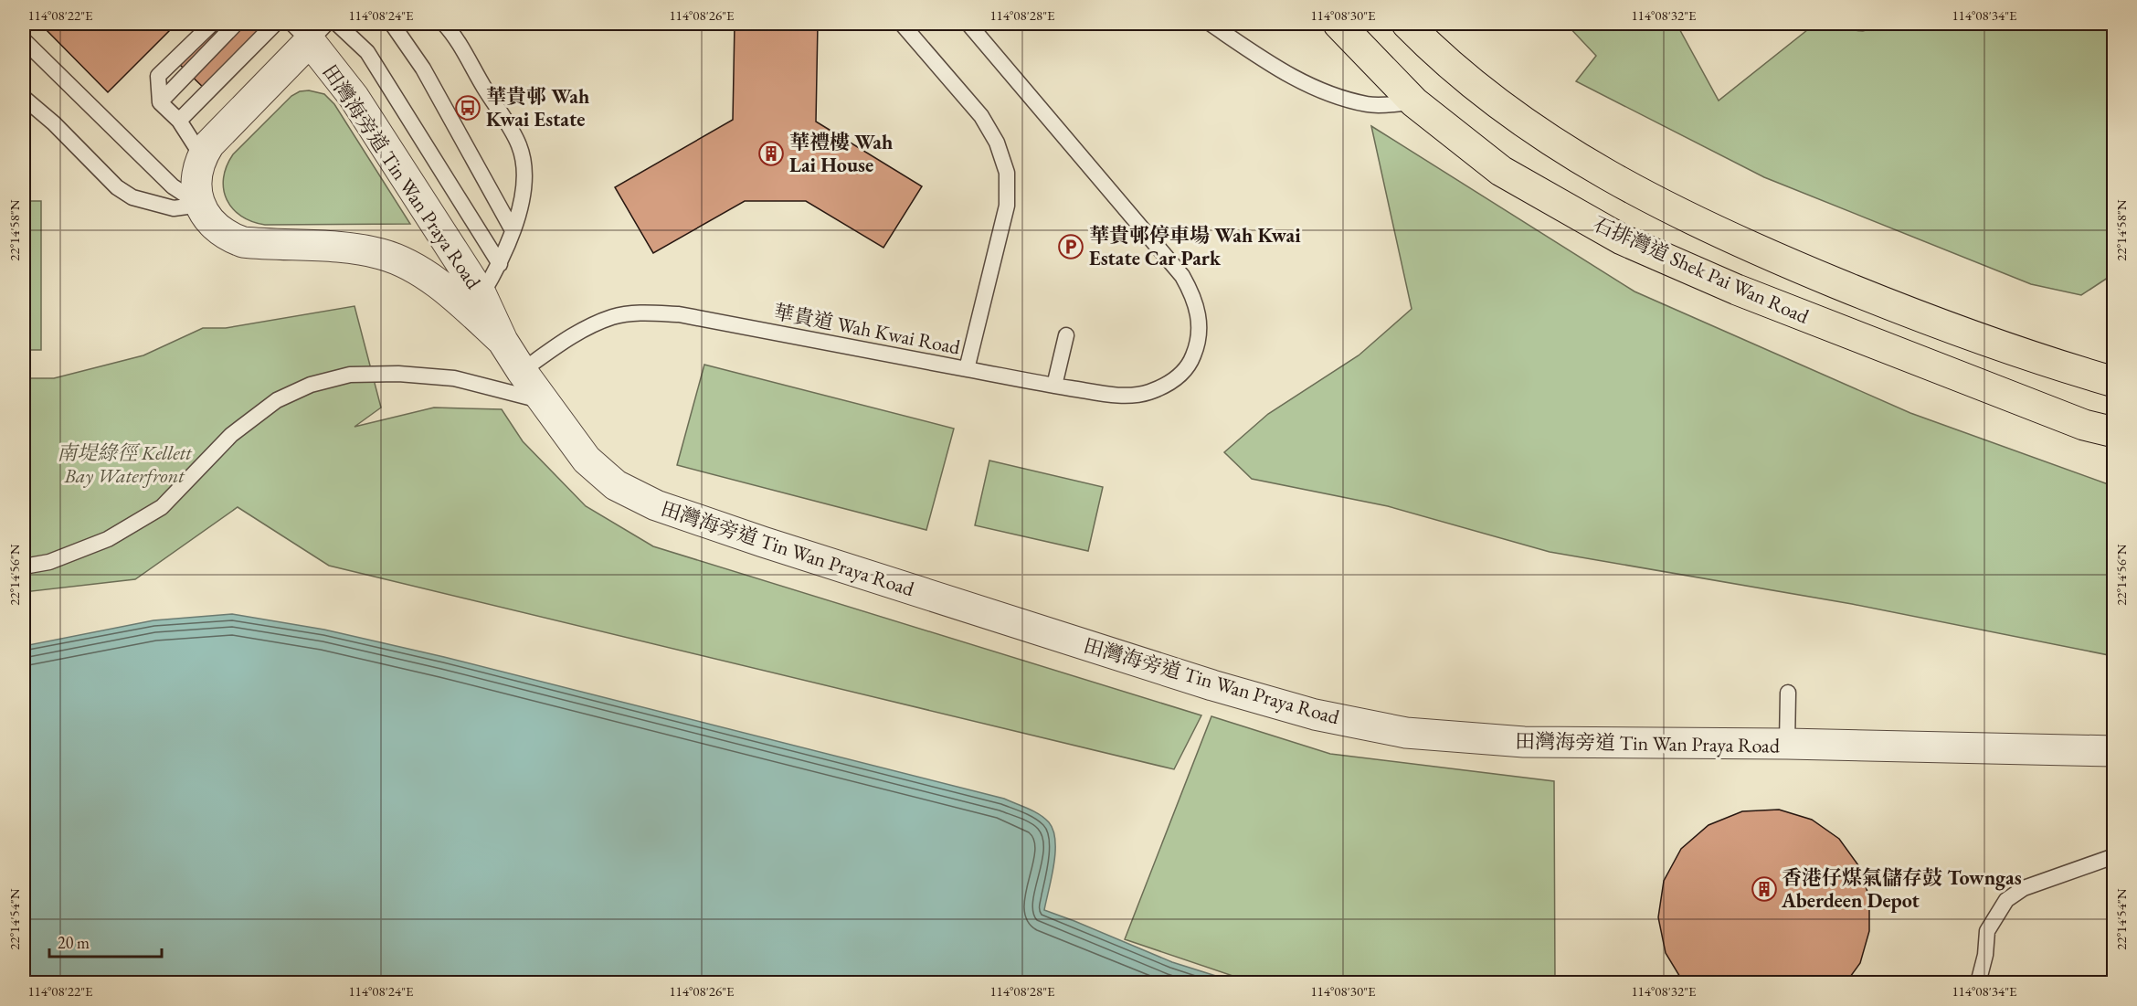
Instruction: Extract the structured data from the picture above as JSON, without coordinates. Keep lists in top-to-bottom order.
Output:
{
  "streets": {
    "main road": ["石排灣道 Shek Pai Wan Road"],
    "street": ["田灣海旁道 Tin Wan Praya Road"],
    "lane": ["華貴道 Wah Kwai Road"]
  },
  "crossings": [
    ["田灣海旁道 Tin Wan Praya Road", "華貴道 Wah Kwai Road"]
  ],
  "parks": ["南堤綠徑 Kellett Bay Waterfront"],
  "places": {
    "bus stop": ["華貴邨 Wah Kwai Estate"],
    "building": ["華禮樓 Wah Lai House", "香港仔煤氣儲存鼓 Towngas Aberdeen Depot"],
    "parking": ["華貴邨停車場 Wah Kwai Estate Car Park"]
  },
  "scale_bar": "20 m",
  "coordinates": [
    "114°08'22\"E",
    "114°08'24\"E",
    "114°08'26\"E",
    "114°08'28\"E",
    "114°08'30\"E",
    "114°08'32\"E",
    "114°08'34\"E",
    "22°14'58\"N",
    "22°14'56\"N",
    "22°14'54\"N"
  ]
}
